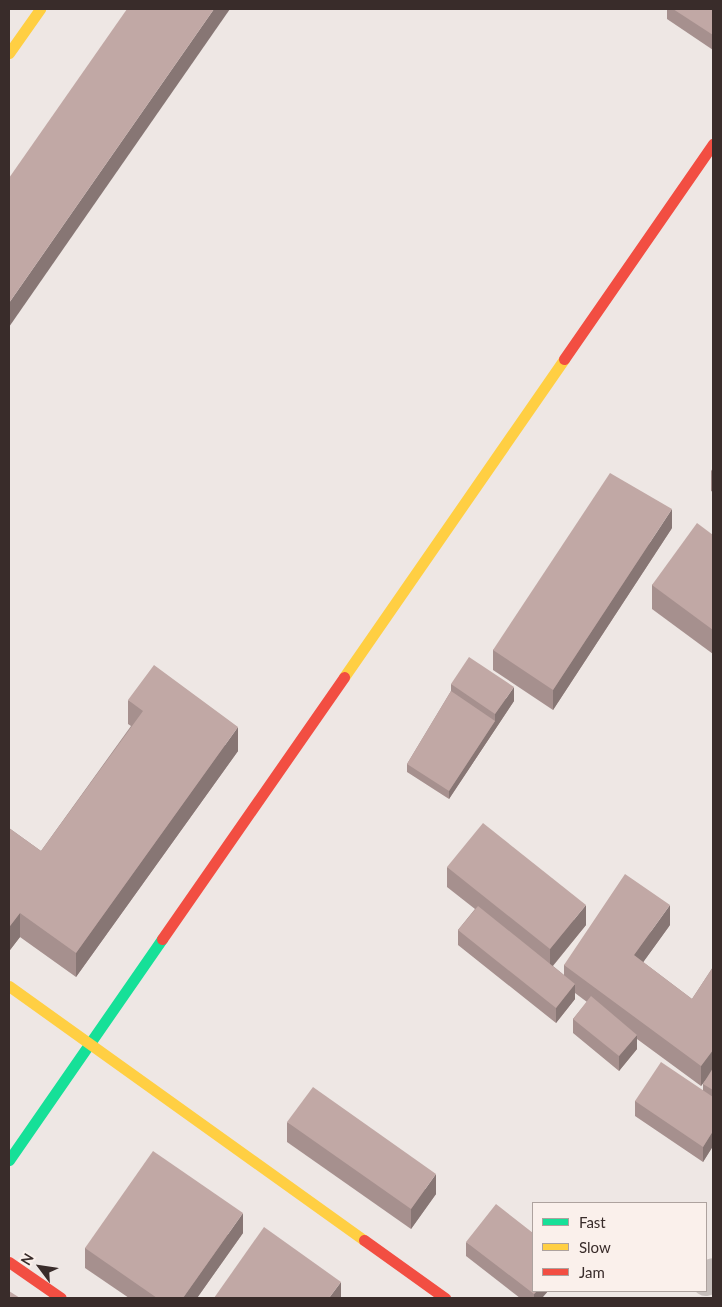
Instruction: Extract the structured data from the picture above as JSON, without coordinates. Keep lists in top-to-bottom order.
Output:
{
  "legend": ["Fast", "Slow", "Jam"],
  "north": "top left"
}
